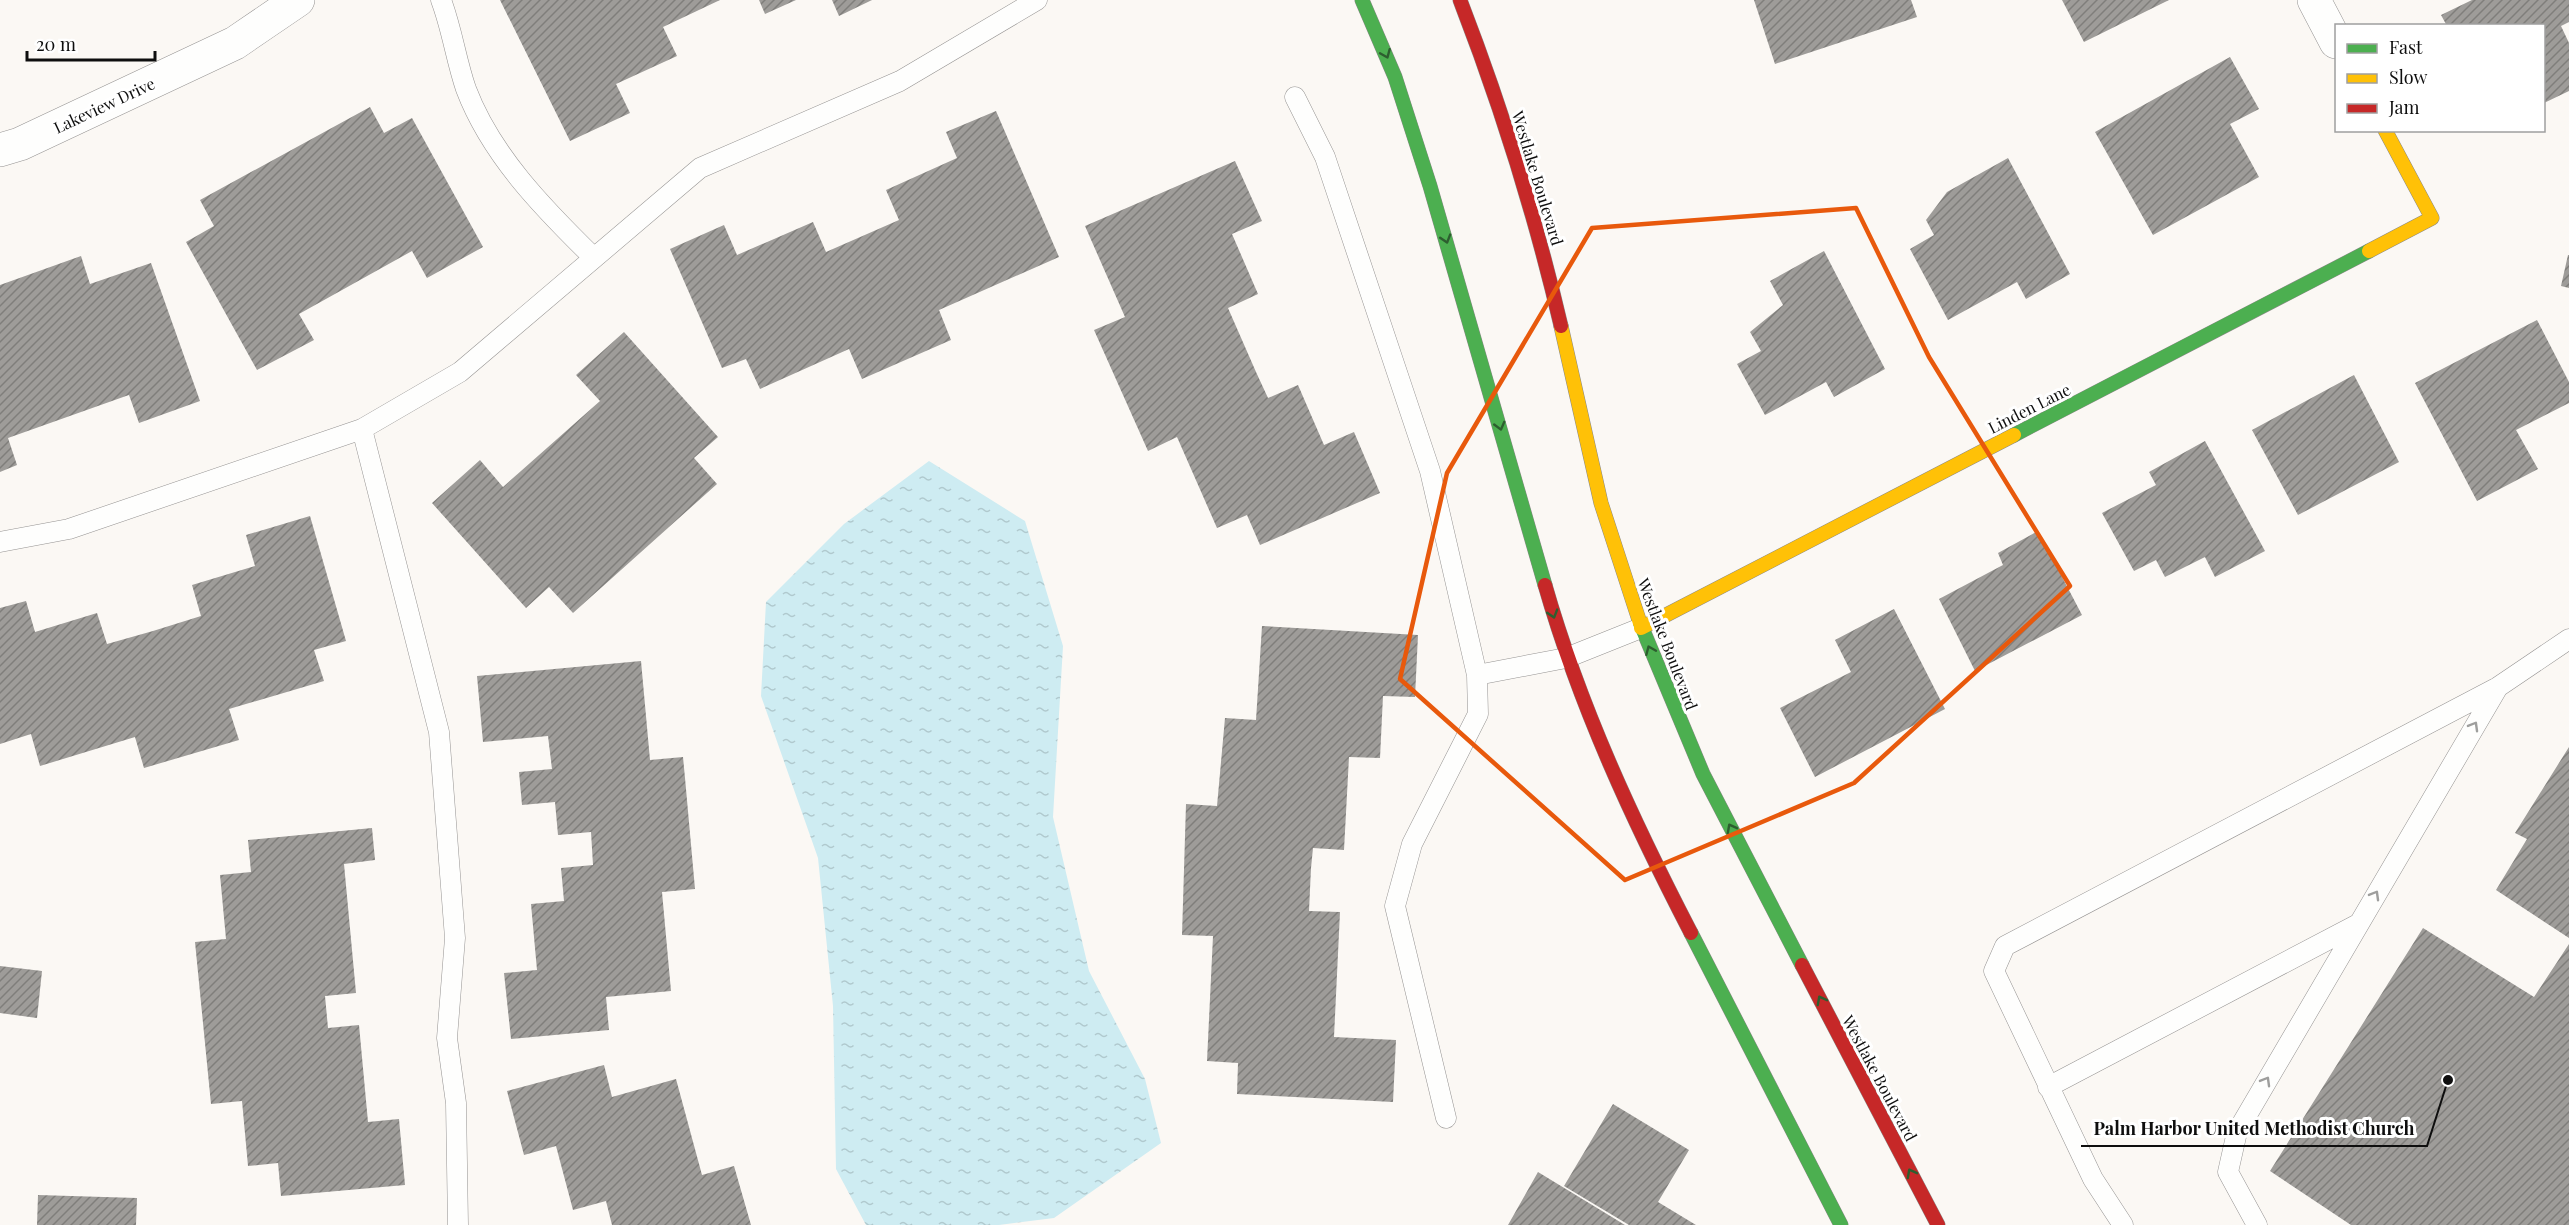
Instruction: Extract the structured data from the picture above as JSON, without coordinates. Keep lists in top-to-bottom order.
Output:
{
  "streets": {
    "street": ["Lakeview Drive", "Westlake Boulevard", "Linden Lane"]
  },
  "crossings": [
    ["Westlake Boulevard", "Linden Lane"]
  ],
  "places": ["Palm Harbor United Methodist Church"],
  "legend": ["Fast", "Slow", "Jam"],
  "scale_bar": "20 m"
}
